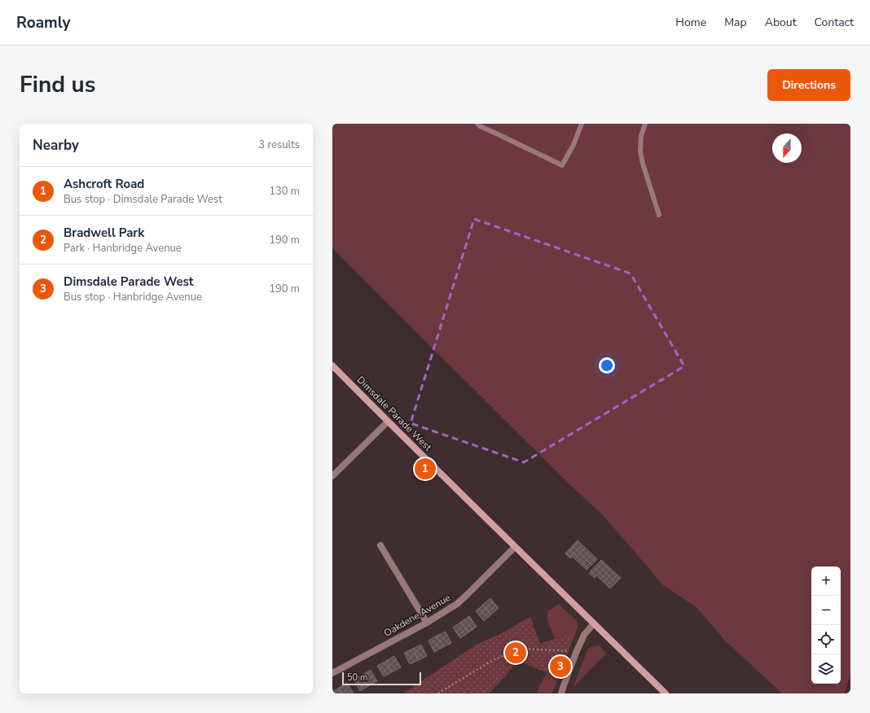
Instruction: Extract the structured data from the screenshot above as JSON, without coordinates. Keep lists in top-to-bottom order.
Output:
{
  "streets": {
    "main road": ["Dimsdale Parade West"],
    "street": ["Oakdene Avenue"]
  },
  "crossings": [
    ["Dimsdale Parade West", "Oakdene Avenue"]
  ],
  "scale_bar": "50 m",
  "north": "bottom",
  "page": {
    "header": "Roamly",
    "nav": [
      "Home",
      "Map",
      "About",
      "Contact"
    ],
    "title": "Find us",
    "buttons": "Directions",
    "heading": ["Nearby", "3 results"],
    "list": [
      {
        "mark": "1",
        "name": "Ashcroft Road",
        "note": "Bus stop · Dimsdale Parade West",
        "value": "130 m"
      },
      {
        "mark": "2",
        "name": "Bradwell Park",
        "note": "Park · Hanbridge Avenue",
        "value": "190 m"
      },
      {
        "mark": "3",
        "name": "Dimsdale Parade West",
        "note": "Bus stop · Hanbridge Avenue",
        "value": "190 m"
      }
    ],
    "pins": ["1", "2", "3"],
    "map_buttons": ["+", "−"],
    "scale": "50 m"
  }
}
